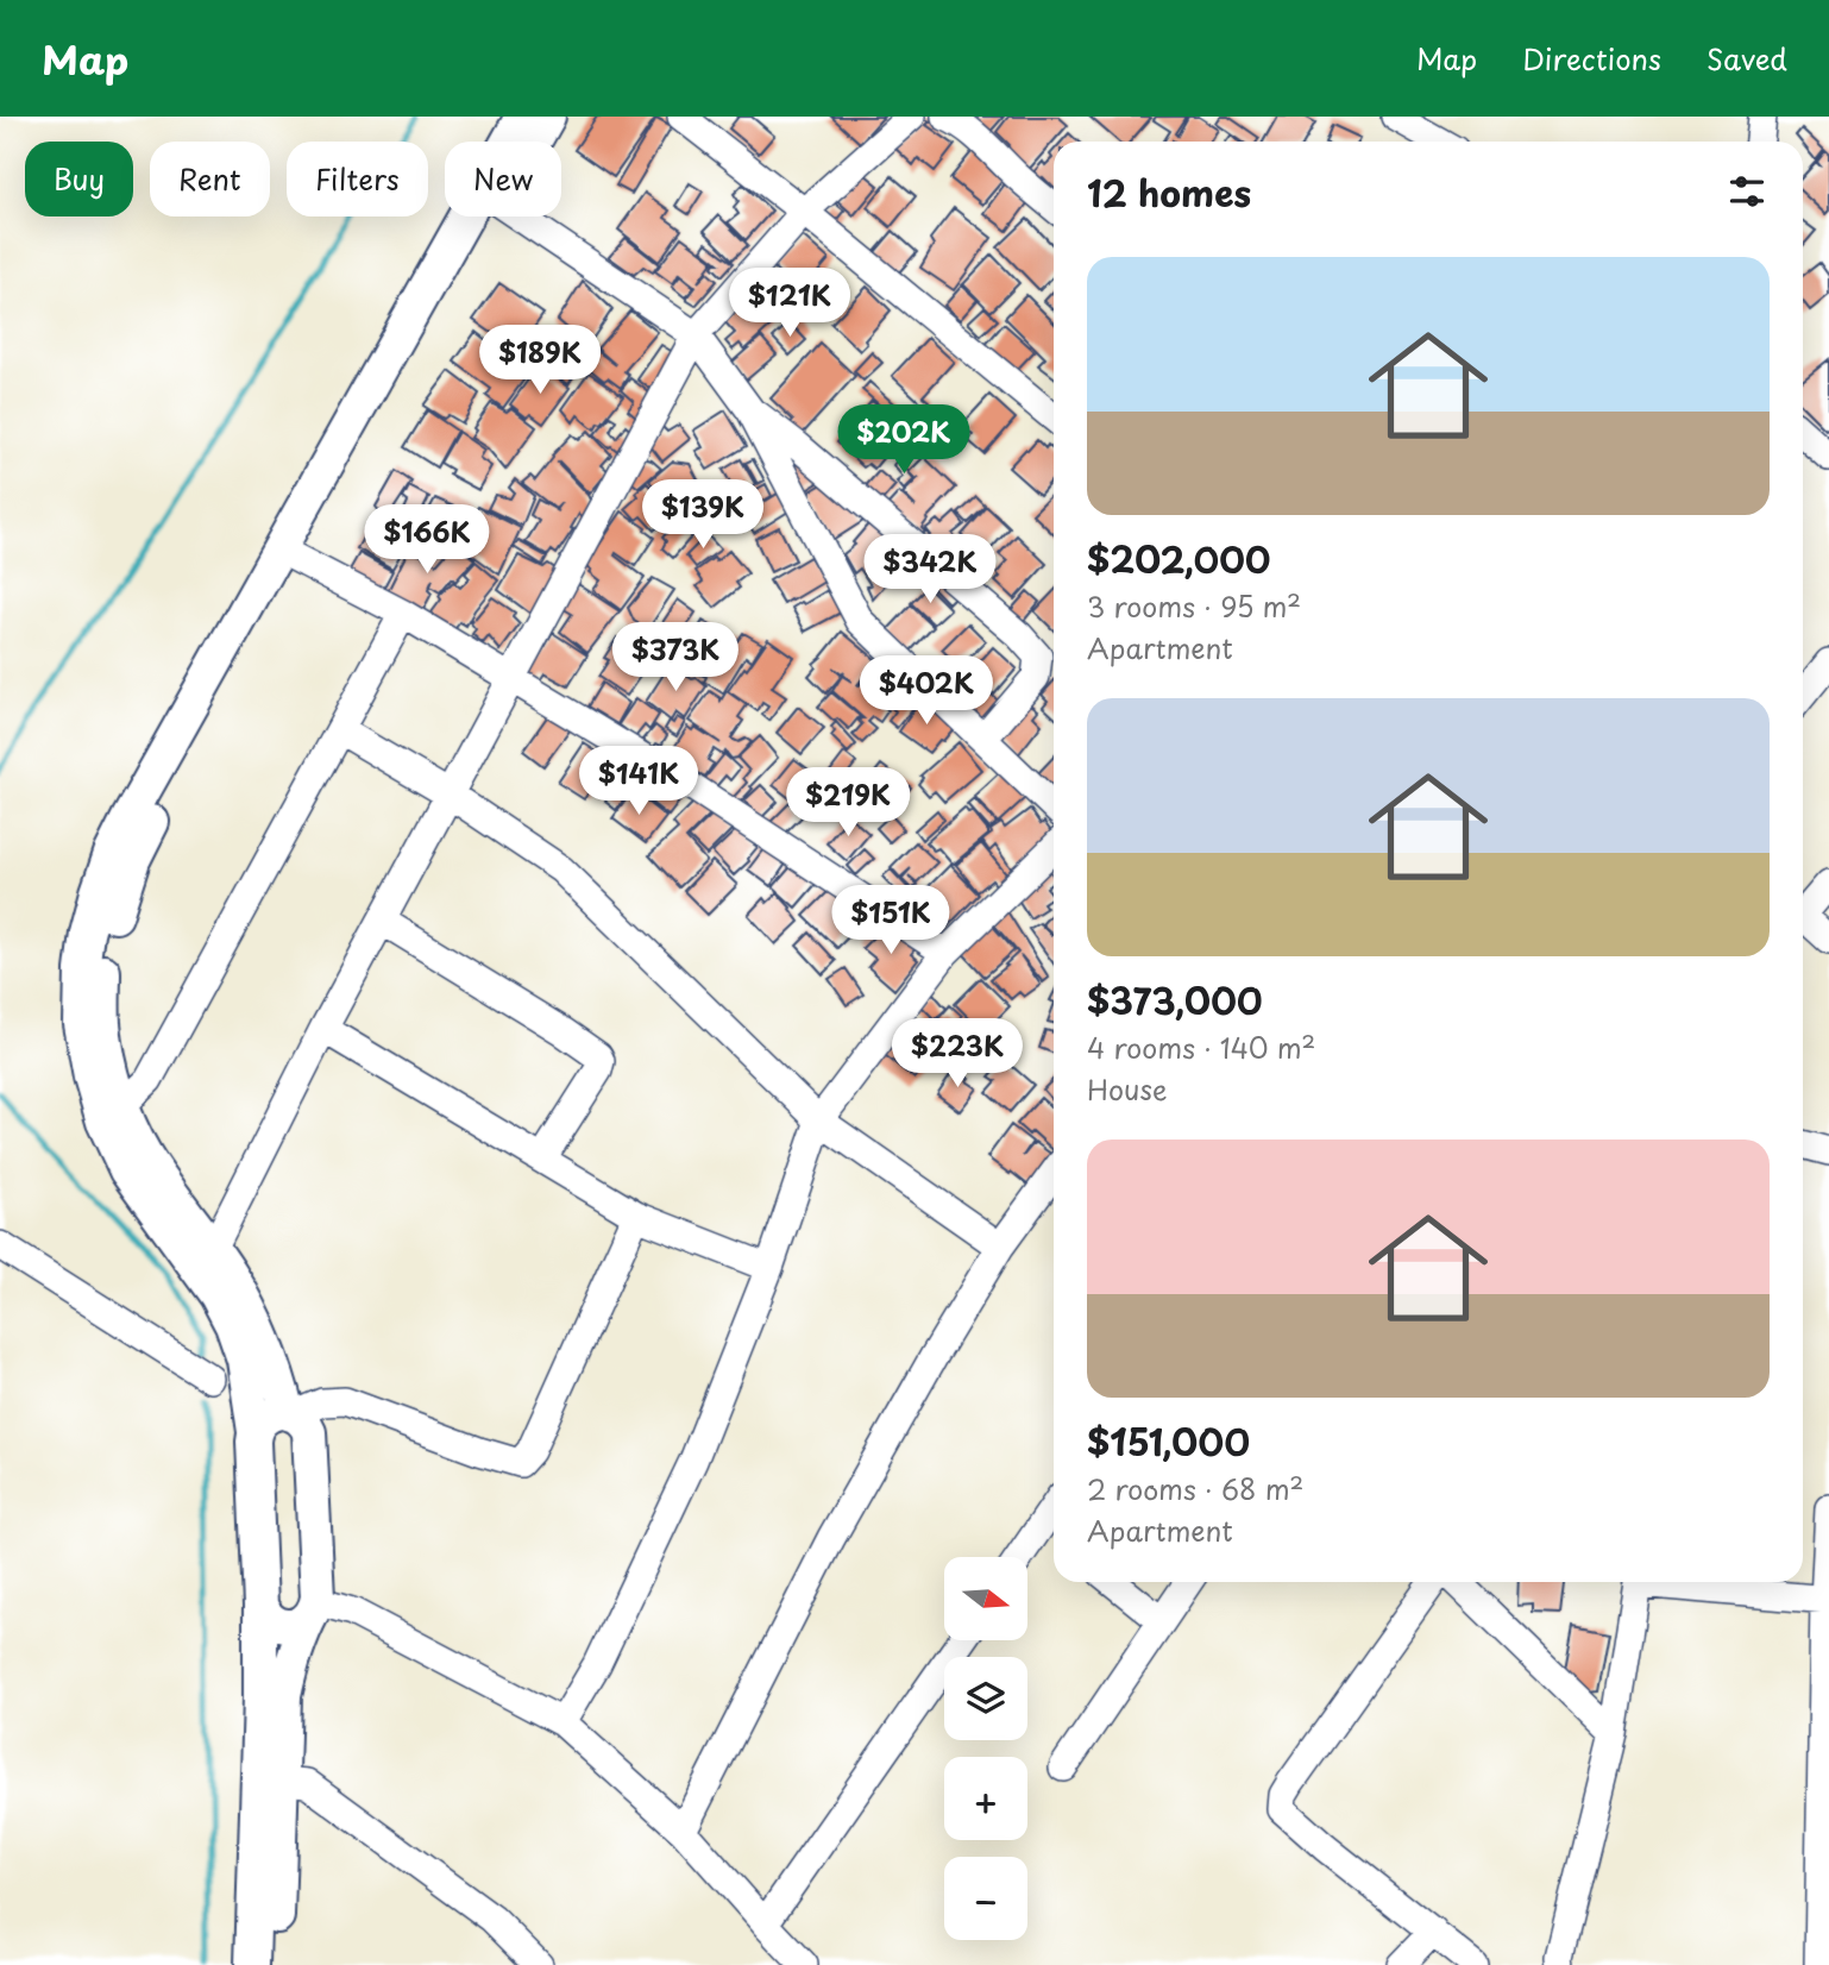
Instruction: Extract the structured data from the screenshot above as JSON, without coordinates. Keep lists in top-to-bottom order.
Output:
{
  "north": "right",
  "page": {
    "header": "Map",
    "nav": ["Map", "Directions", "Saved"],
    "chip": [
      "Buy",
      "Rent",
      "Filters",
      "New"
    ],
    "heading": "12 homes",
    "list": [
      {
        "name": "$202,000",
        "note": "3 rooms · 95 m² · Apartment"
      },
      {
        "name": "$373,000",
        "note": "4 rooms · 140 m² · House"
      },
      {
        "name": "$151,000",
        "note": "2 rooms · 68 m² · Apartment"
      }
    ],
    "price": [
      "$121K",
      "$189K",
      "$202K",
      "$139K",
      "$166K",
      "$342K",
      "$373K",
      "$402K",
      "$141K",
      "$219K",
      "$151K",
      "$223K"
    ],
    "map_buttons": ["+", "−"]
  }
}
